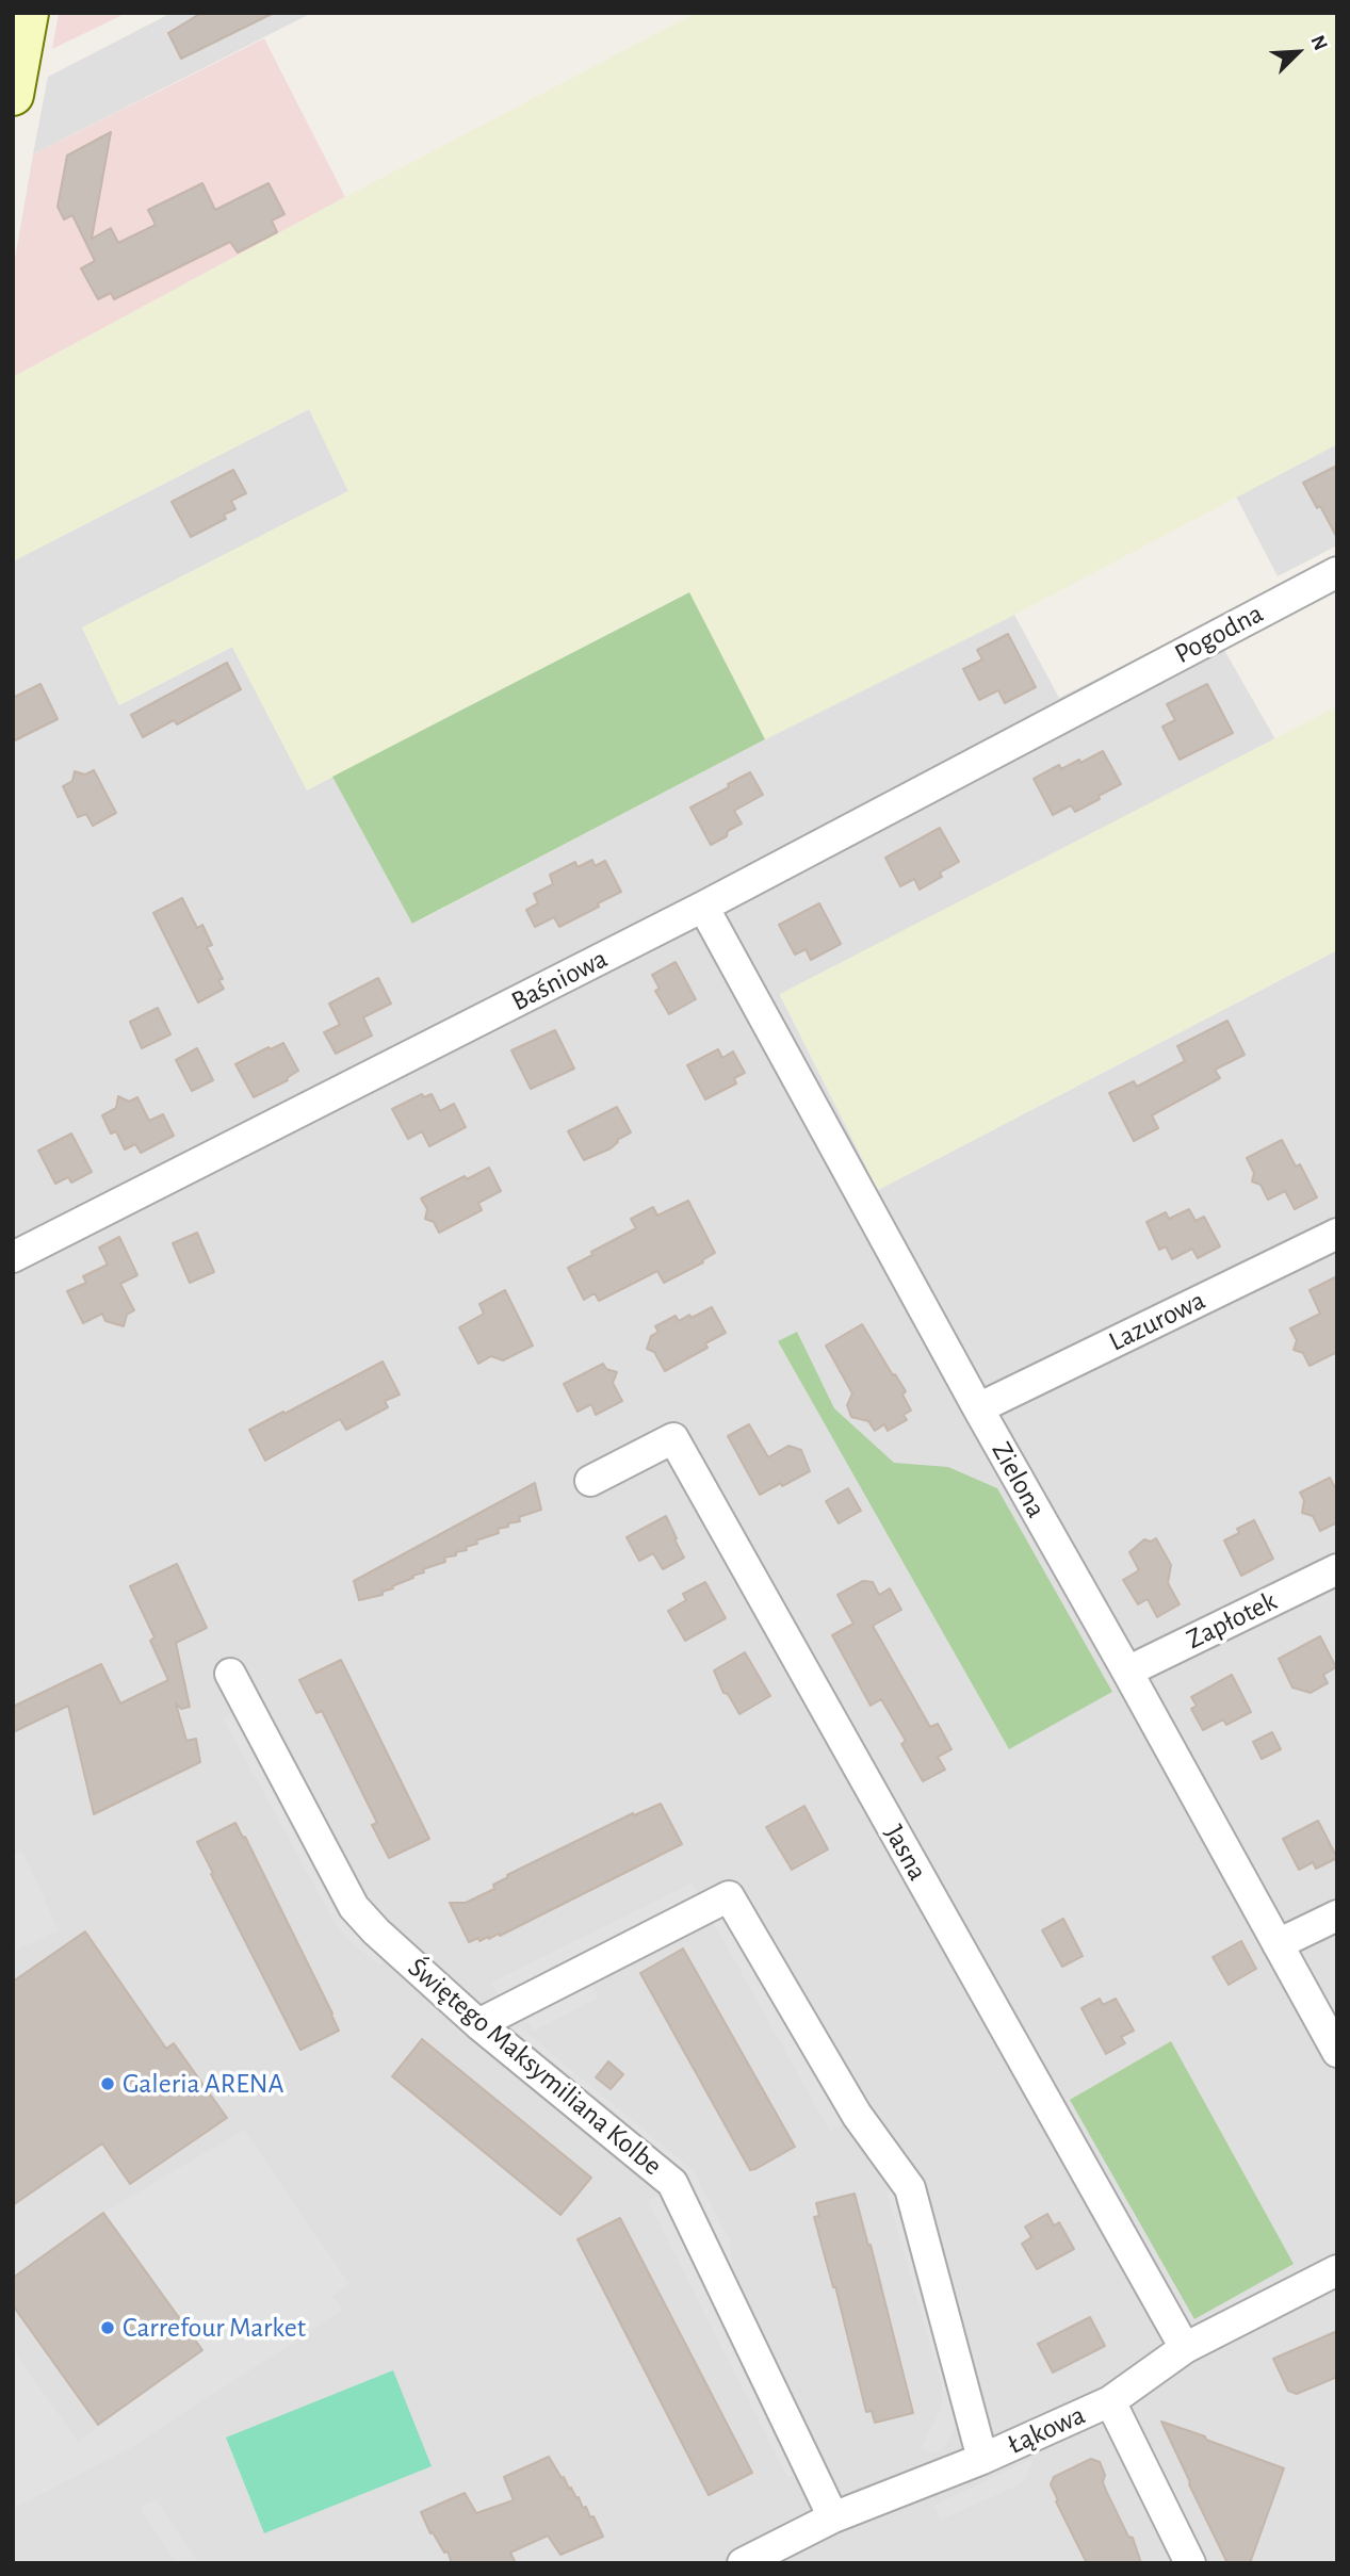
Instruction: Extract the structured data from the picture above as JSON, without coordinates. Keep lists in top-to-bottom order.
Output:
{
  "streets": {
    "street": [
      "Pogodna",
      "Baśniowa",
      "Lazurowa",
      "Zielona",
      "Zapłotek",
      "Jasna",
      "Świętego Maksymiliana Kolbe",
      "Łąkowa"
    ]
  },
  "crossings": [
    ["Pogodna", "Baśniowa"],
    ["Baśniowa", "Zielona"],
    ["Lazurowa", "Zielona"],
    ["Zielona", "Zapłotek"],
    ["Jasna", "Łąkowa"],
    ["Świętego Maksymiliana Kolbe", "Łąkowa"]
  ],
  "places": ["Galeria ARENA", "Carrefour Market"],
  "north": "top right"
}
